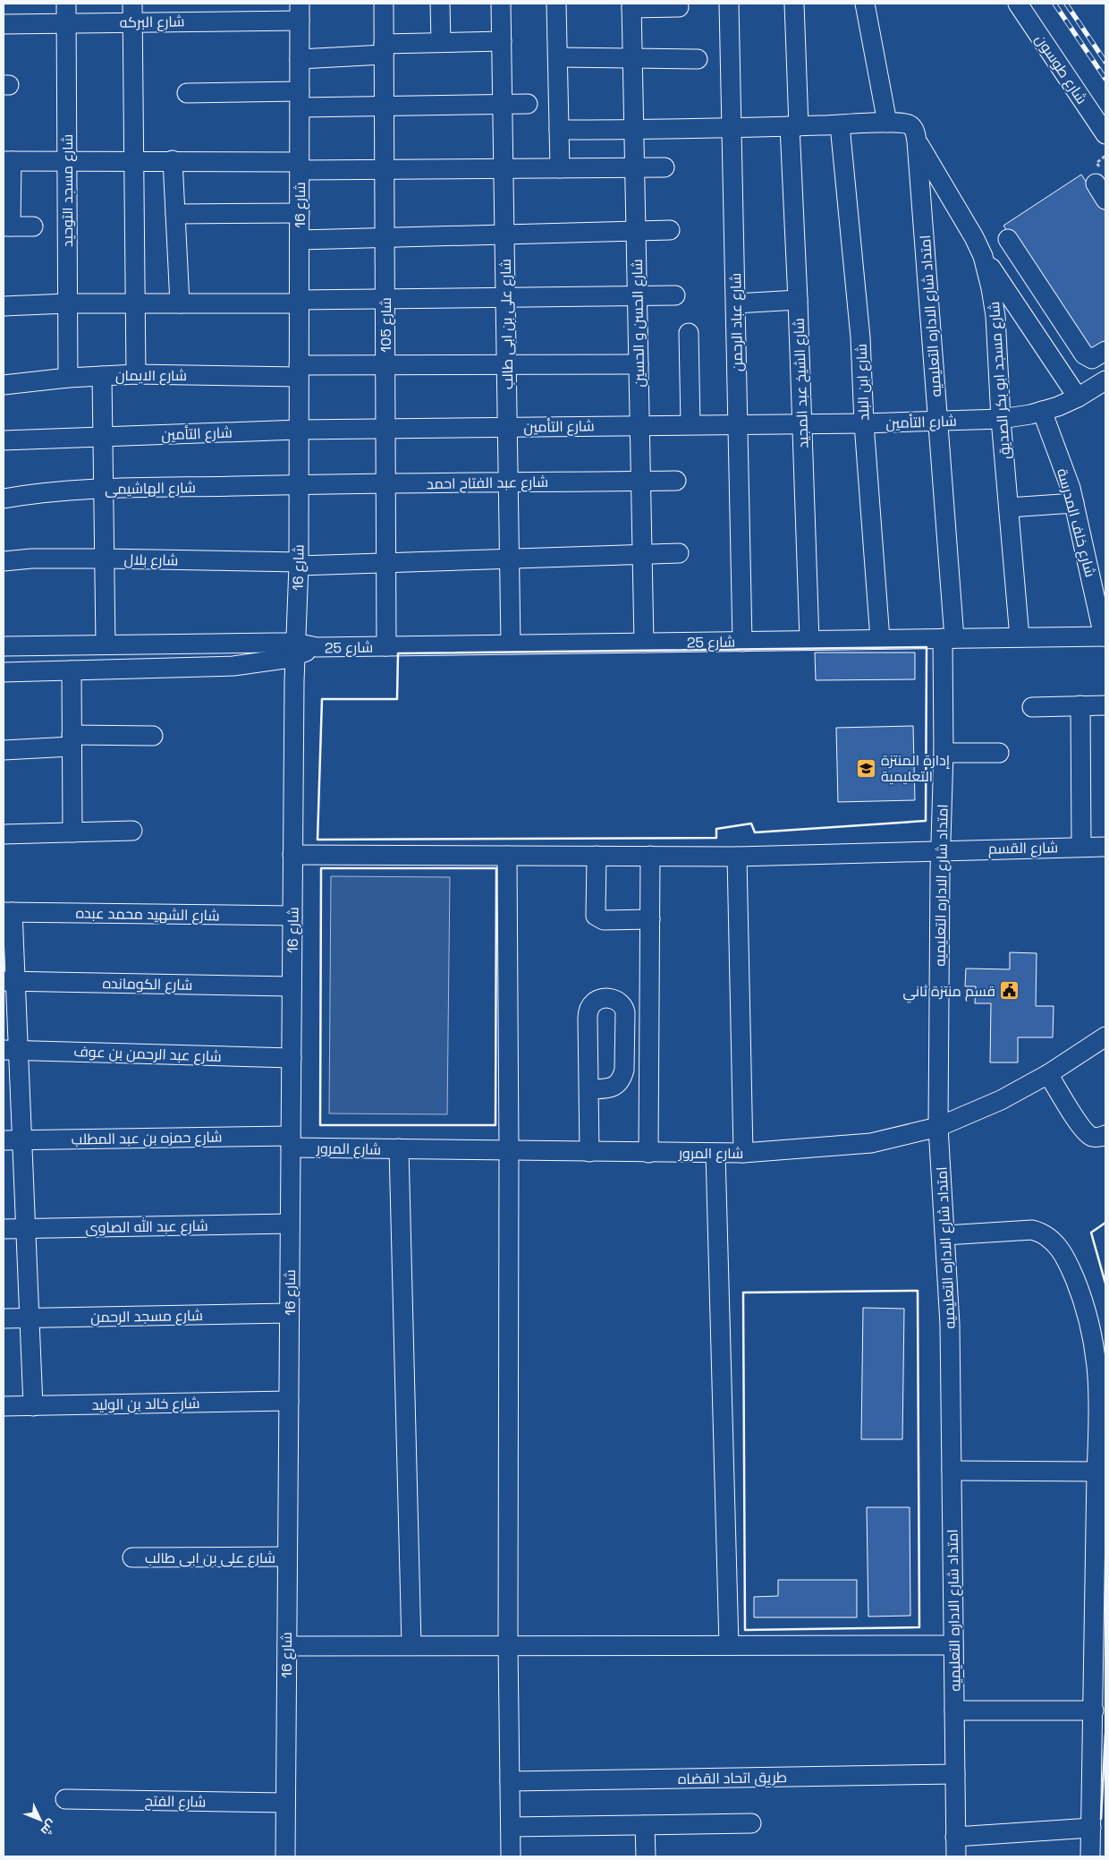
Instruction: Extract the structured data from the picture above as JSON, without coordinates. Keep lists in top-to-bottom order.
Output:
{
  "streets": {
    "street": [
      "شارع البركه",
      "شارع طوسون",
      "شارع مسجد التوحيد",
      "شارع 16",
      "امتداد شارع الاداره التعليميه",
      "شارع عباد الرحمن",
      "شارع الحسن و الحسين",
      "شارع على بن ابى طالب",
      "شارع 105",
      "شارع الايمان",
      "شارع مسجد ابو بكر الصديق",
      "شارع ابن البلد",
      "شارع الشيخ عبد المجيد",
      "شارع التأمين",
      "شارع عبد الفتاح احمد",
      "شارع الهاشيمى",
      "شارع خلف المدرسة",
      "شارع بلال",
      "شارع 25",
      "شارع القسم",
      "شارع الشهيد محمد عبده",
      "شارع الكومانده",
      "شارع عبد الرحمن بن عوف",
      "شارع حمزه بن عبد المطلب",
      "شارع المرور",
      "شارع عبد الله الصاوى",
      "شارع مسجد الرحمن",
      "شارع خالد بن الوليد",
      "طريق اتحاد القضاه",
      "شارع الفتح"
    ]
  },
  "crossings": [
    ["شارع البركه", "شارع مسجد التوحيد"],
    ["شارع البركه", "شارع 16"],
    ["شارع مسجد التوحيد", "شارع الايمان"],
    ["شارع 16", "شارع على بن ابى طالب"],
    ["شارع 16", "شارع الايمان"],
    ["شارع 16", "شارع التأمين"],
    ["شارع 16", "شارع عبد الفتاح احمد"],
    ["شارع 16", "شارع الهاشيمى"],
    ["شارع 16", "شارع بلال"],
    ["شارع 16", "شارع 25"],
    ["شارع 16", "شارع القسم"],
    ["شارع 16", "شارع الشهيد محمد عبده"],
    ["شارع 16", "شارع الكومانده"],
    ["شارع 16", "شارع عبد الرحمن بن عوف"],
    ["شارع 16", "شارع حمزه بن عبد المطلب"],
    ["شارع 16", "شارع المرور"],
    ["شارع 16", "شارع عبد الله الصاوى"],
    ["شارع 16", "شارع مسجد الرحمن"],
    ["شارع 16", "شارع خالد بن الوليد"],
    ["شارع 16", "شارع الفتح"],
    ["امتداد شارع الاداره التعليميه", "شارع مسجد ابو بكر الصديق"],
    ["امتداد شارع الاداره التعليميه", "شارع التأمين"],
    ["امتداد شارع الاداره التعليميه", "شارع 25"],
    ["امتداد شارع الاداره التعليميه", "شارع القسم"],
    ["امتداد شارع الاداره التعليميه", "شارع المرور"],
    ["امتداد شارع الاداره التعليميه", "طريق اتحاد القضاه"],
    ["شارع عباد الرحمن", "شارع التأمين"],
    ["شارع عباد الرحمن", "شارع 25"],
    ["شارع الحسن و الحسين", "شارع الايمان"],
    ["شارع الحسن و الحسين", "شارع التأمين"],
    ["شارع الحسن و الحسين", "شارع عبد الفتاح احمد"],
    ["شارع الحسن و الحسين", "شارع بلال"],
    ["شارع الحسن و الحسين", "شارع 25"],
    ["شارع على بن ابى طالب", "شارع الايمان"],
    ["شارع على بن ابى طالب", "شارع التأمين"],
    ["شارع على بن ابى طالب", "شارع عبد الفتاح احمد"],
    ["شارع على بن ابى طالب", "شارع بلال"],
    ["شارع على بن ابى طالب", "شارع 25"],
    ["شارع 105", "شارع الايمان"],
    ["شارع 105", "شارع التأمين"],
    ["شارع 105", "شارع عبد الفتاح احمد"],
    ["شارع 105", "شارع بلال"],
    ["شارع 105", "شارع 25"],
    ["شارع مسجد ابو بكر الصديق", "شارع التأمين"],
    ["شارع مسجد ابو بكر الصديق", "شارع 25"],
    ["شارع ابن البلد", "شارع التأمين"],
    ["شارع ابن البلد", "شارع 25"],
    ["شارع الشيخ عبد المجيد", "شارع التأمين"],
    ["شارع الشيخ عبد المجيد", "شارع 25"],
    ["شارع التأمين", "شارع خلف المدرسة"],
    ["شارع عبد الفتاح احمد", "شارع الهاشيمى"],
    ["شارع خلف المدرسة", "شارع 25"],
    ["شارع حمزه بن عبد المطلب", "شارع المرور"]
  ],
  "places": {
    "school or university": ["إدارة المنتزة التعليمية"],
    "public building": ["قسم منتزة ثاني"]
  },
  "north": "bottom right"
}
